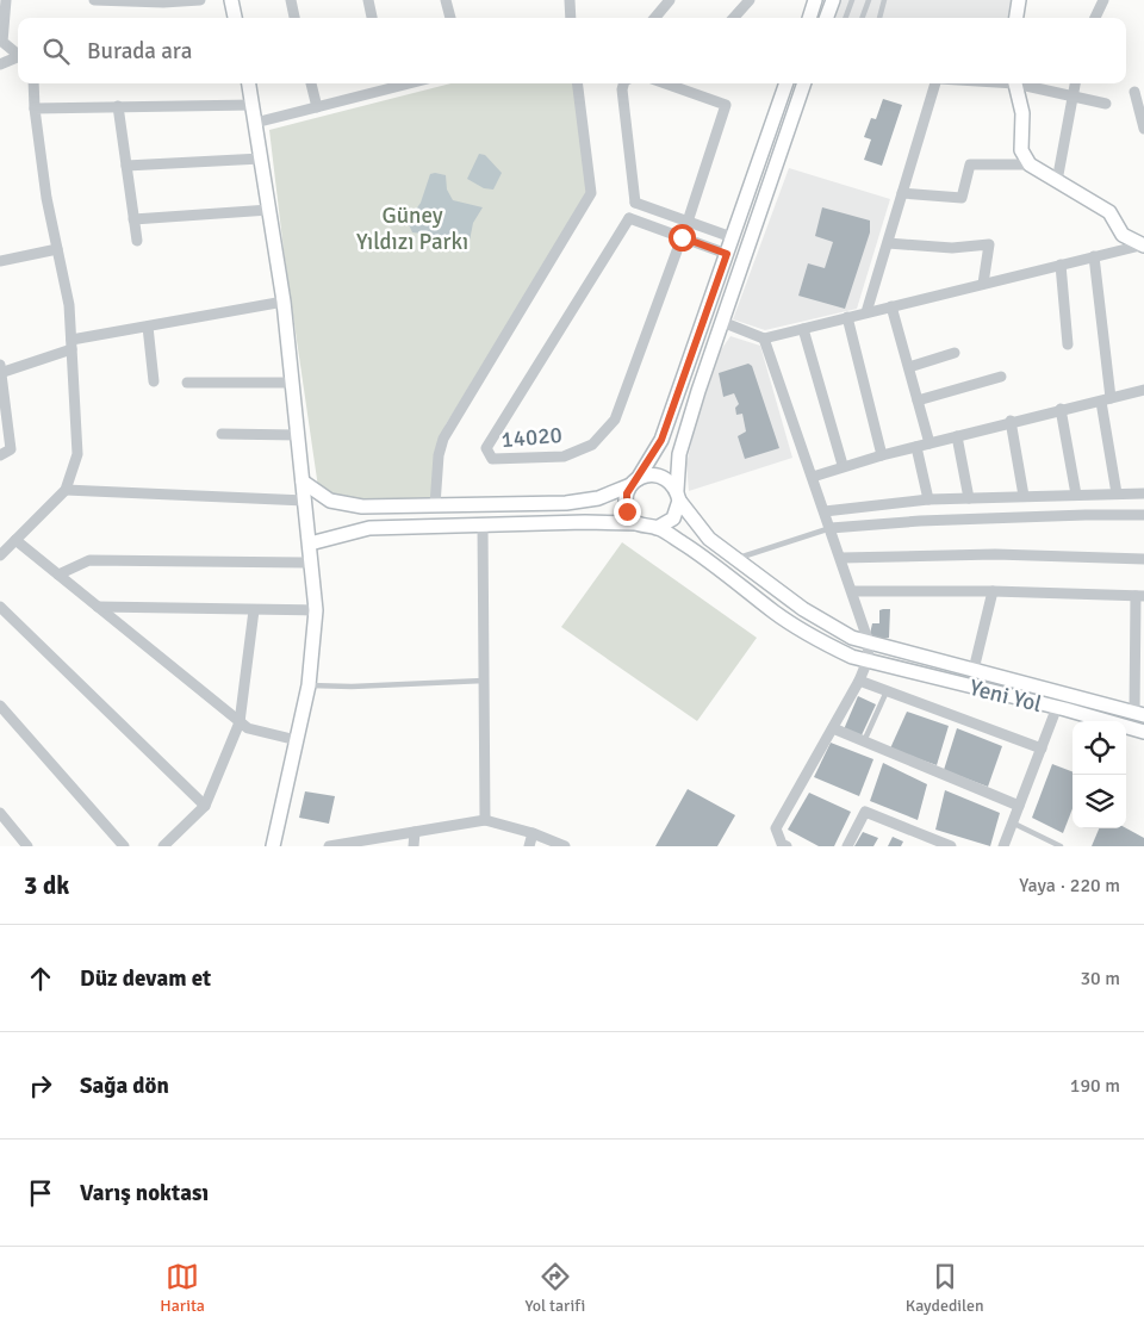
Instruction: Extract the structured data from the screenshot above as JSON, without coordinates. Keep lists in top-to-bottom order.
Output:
{
  "streets": {
    "main road": ["Yeni Yol"],
    "street": ["14020"]
  },
  "parks": ["Güney Yıldızı Parkı"],
  "page": {
    "search": "Burada ara",
    "heading": ["3 dk", "Yaya · 220 m"],
    "list": [
      ["Düz devam et", "30 m"],
      ["Sağa dön", "190 m"],
      "Varış noktası"
    ],
    "nav": ["Harita", "Yol tarifi", "Kaydedilen"]
  }
}
